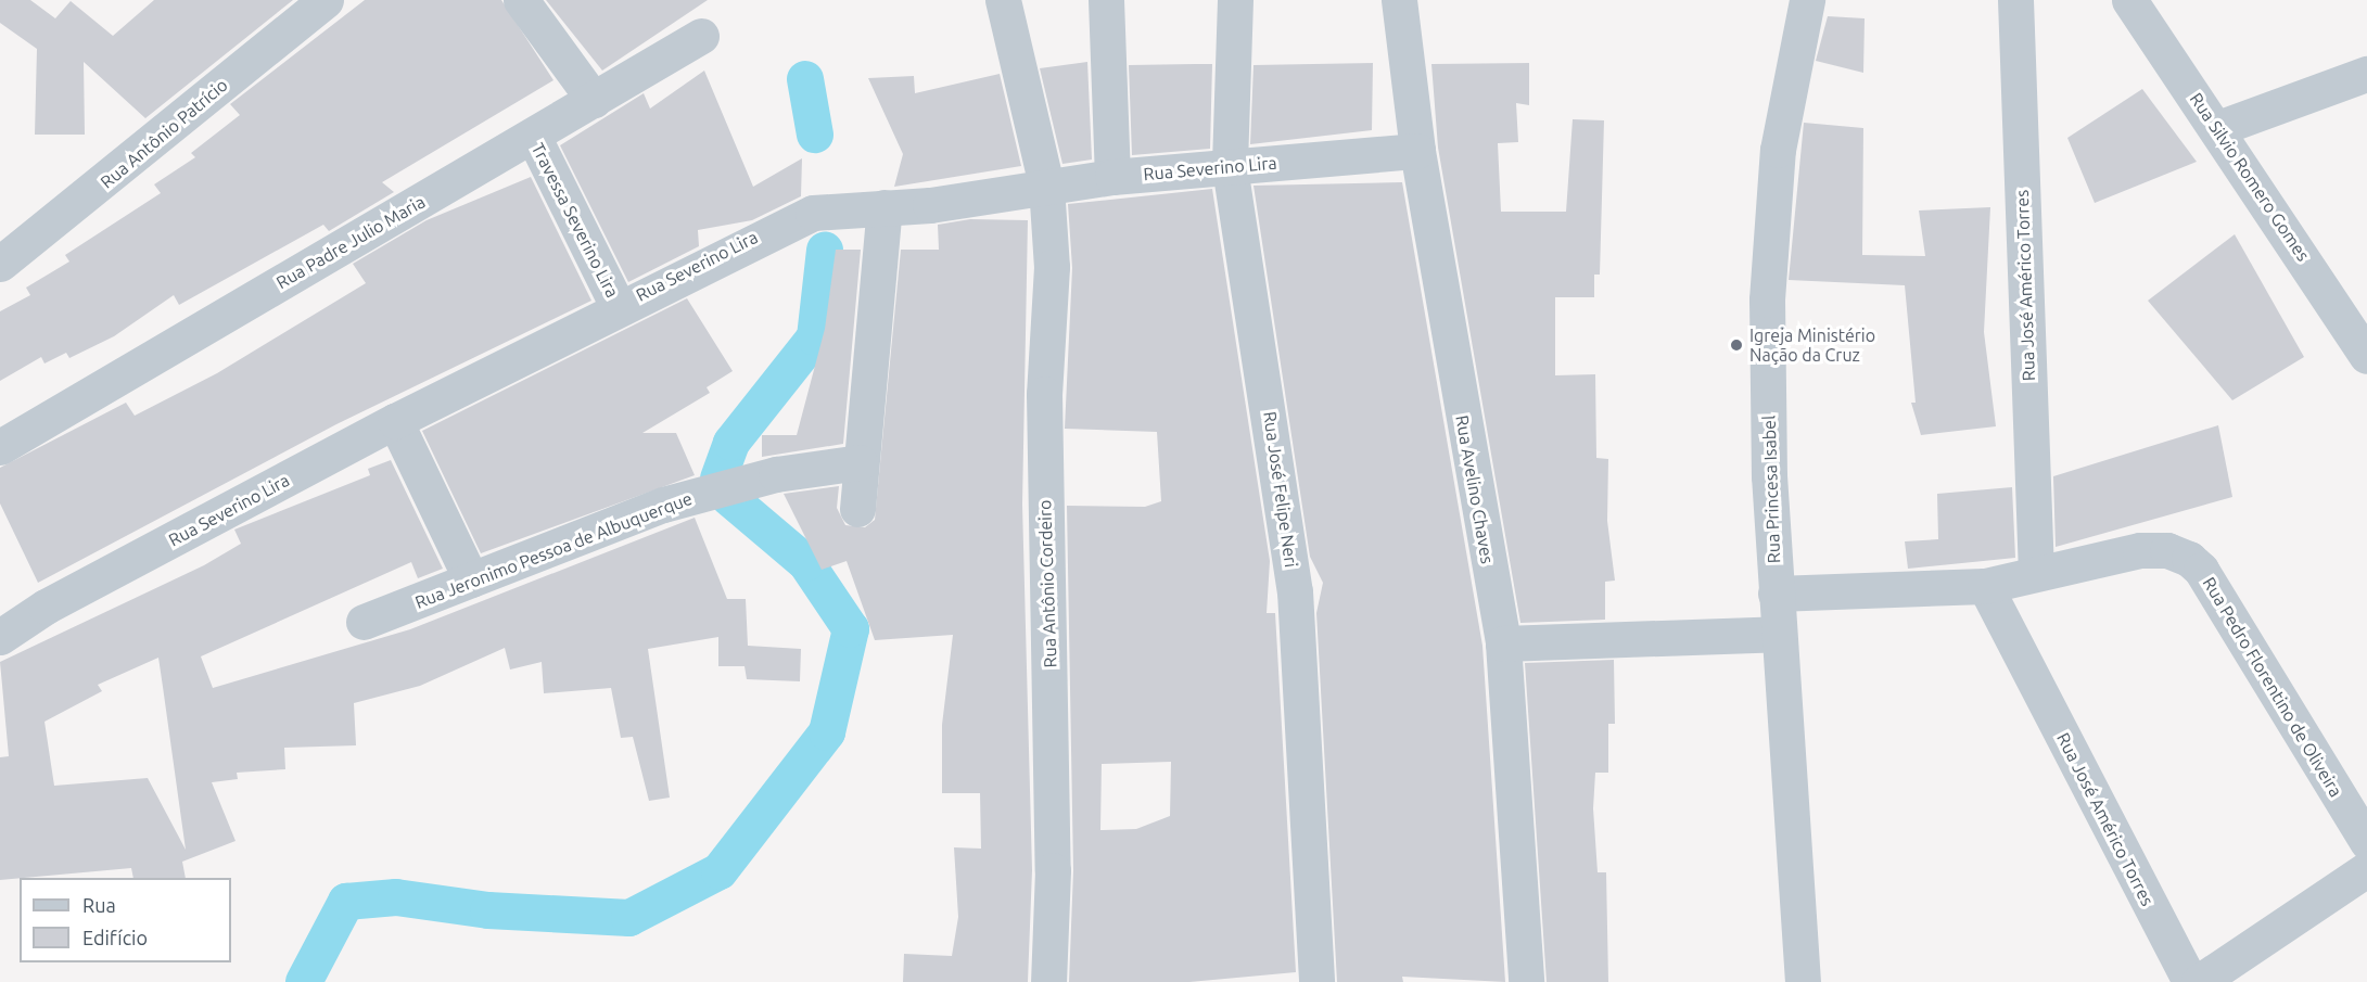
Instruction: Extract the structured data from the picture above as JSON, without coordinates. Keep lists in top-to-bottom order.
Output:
{
  "streets": {
    "street": [
      "Rua Antônio Patrício",
      "Rua Severino Lira",
      "Rua Silvio Romero Gomes",
      "Travessa Severino Lira",
      "Rua Padre Julio Maria",
      "Rua José Américo Torres",
      "Rua José Felipe Neri",
      "Rua Avelino Chaves",
      "Rua Princesa Isabel",
      "Rua Jeronimo Pessoa de Albuquerque",
      "Rua Antônio Cordeiro",
      "Rua Pedro Florentino de Oliveira"
    ]
  },
  "crossings": [
    ["Rua Severino Lira", "Travessa Severino Lira"],
    ["Rua Severino Lira", "Rua José Felipe Neri"],
    ["Rua Severino Lira", "Rua Avelino Chaves"],
    ["Rua Severino Lira", "Rua Antônio Cordeiro"],
    ["Travessa Severino Lira", "Rua Padre Julio Maria"],
    ["Rua José Américo Torres", "Rua Pedro Florentino de Oliveira"],
    ["Rua Princesa Isabel", "Rua Pedro Florentino de Oliveira"]
  ],
  "places": ["Igreja Ministério Nação da Cruz"],
  "legend": ["Rua", "Edifício"]
}
